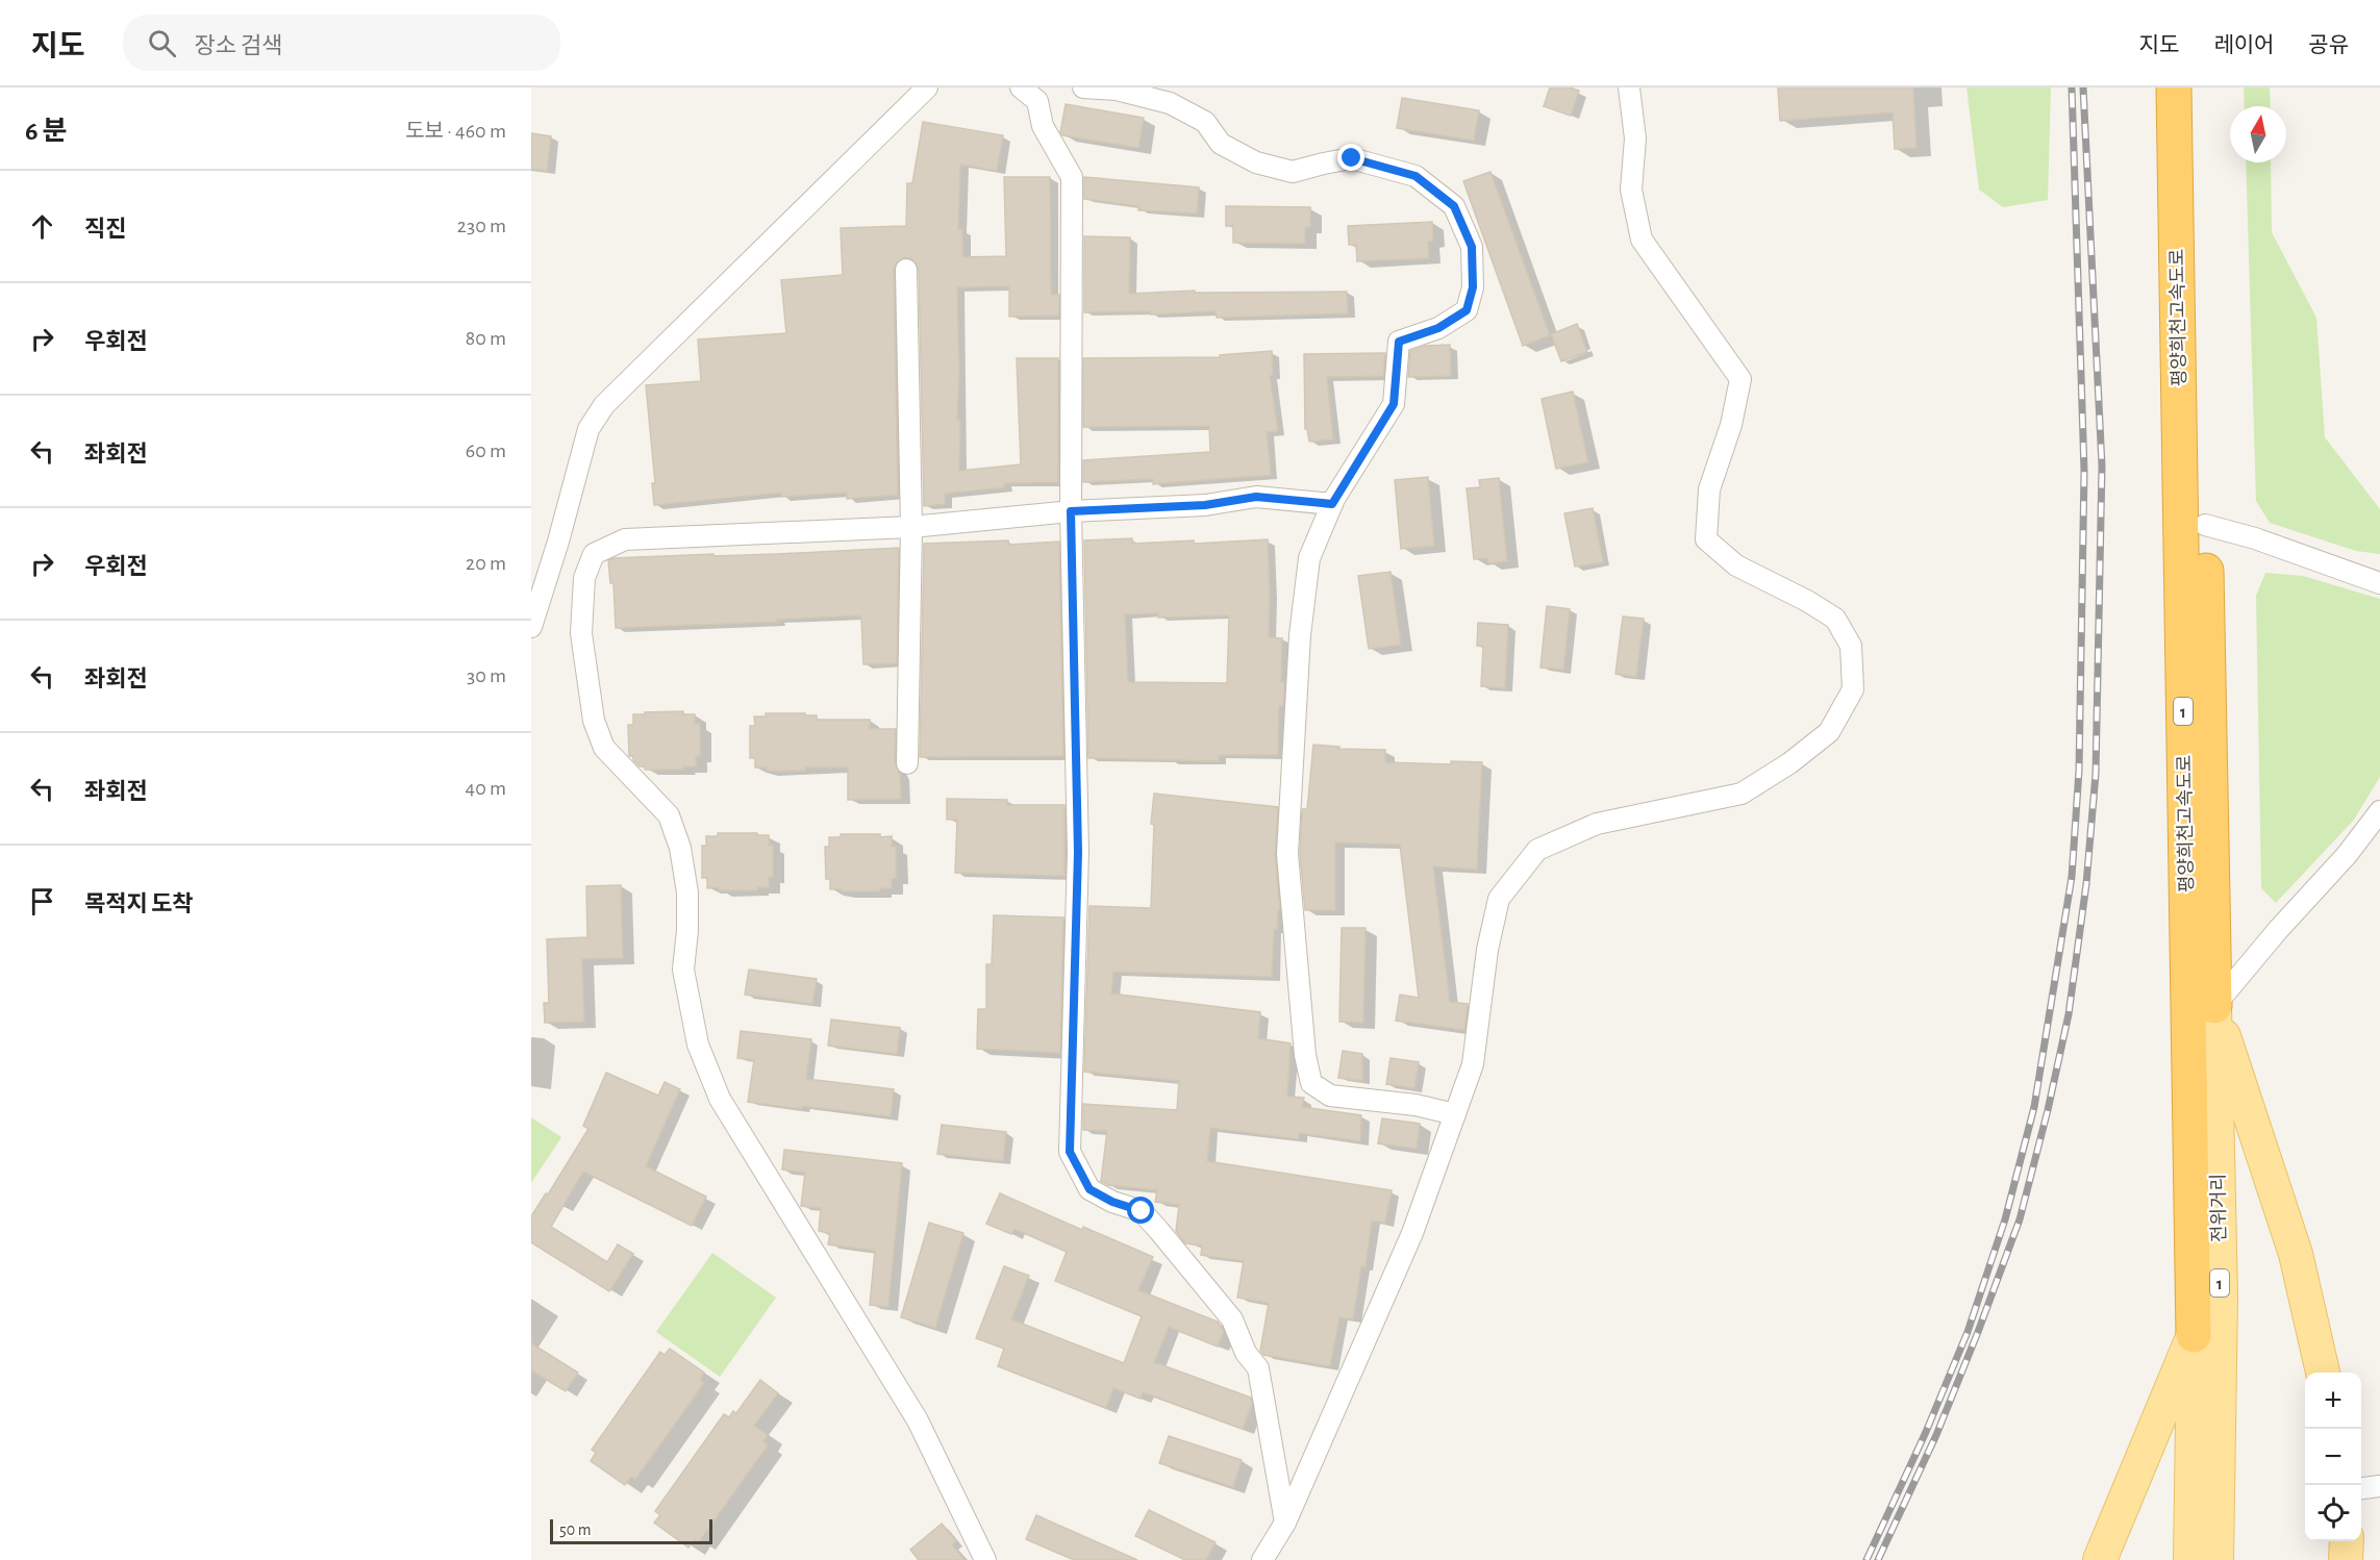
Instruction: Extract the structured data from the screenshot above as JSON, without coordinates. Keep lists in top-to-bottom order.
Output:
{
  "streets": {
    "highway": ["평양희천고속도로", "1"],
    "main road": ["전위거리"]
  },
  "crossings": [
    ["평양희천고속도로", "1"],
    ["평양희천고속도로", "전위거리"]
  ],
  "scale_bar": "50 m",
  "north": "top",
  "page": {
    "header": "지도",
    "search": "장소 검색",
    "nav": ["지도", "레이어", "공유"],
    "heading": ["6 분", "도보 · 460 m"],
    "list": [
      ["직진", "230 m"],
      ["우회전", "80 m"],
      ["좌회전", "60 m"],
      ["우회전", "20 m"],
      ["좌회전", "30 m"],
      ["좌회전", "40 m"],
      "목적지 도착"
    ],
    "map_buttons": ["+", "−"],
    "scale": "50 m"
  }
}
